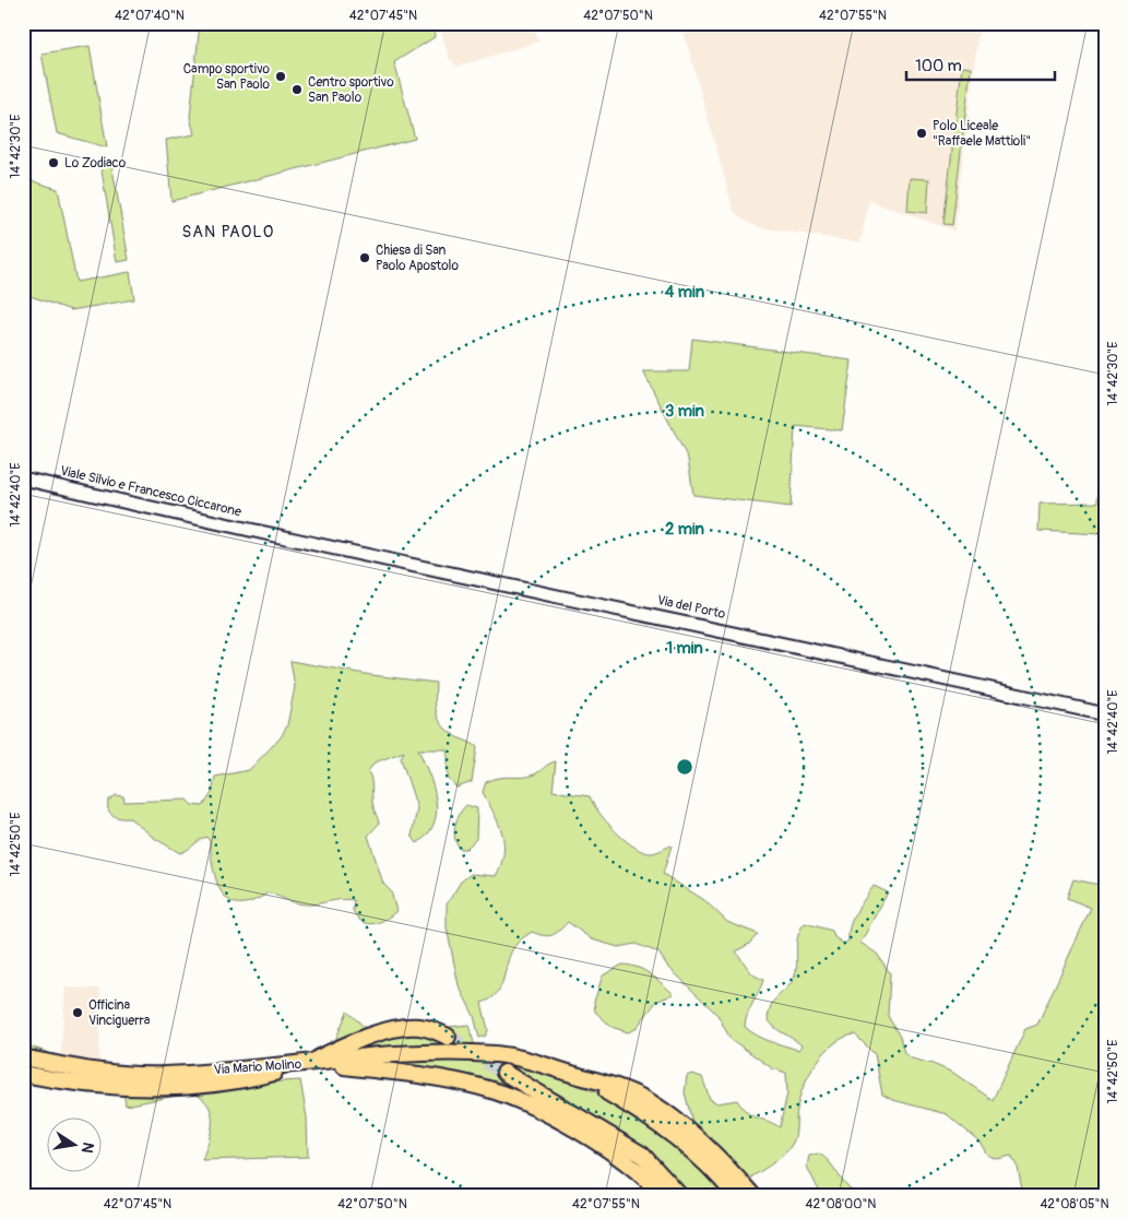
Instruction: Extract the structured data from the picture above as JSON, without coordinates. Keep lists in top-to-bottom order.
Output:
{
  "streets": {
    "main road": ["Via Mario Molino"],
    "street": ["Viale Silvio e Francesco Ciccarone", "Via del Porto"]
  },
  "crossings": [
    ["Viale Silvio e Francesco Ciccarone", "Via del Porto"]
  ],
  "districts": ["SAN PAOLO"],
  "places": [
    "Campo sportivo San Paolo",
    "Centro sportivo San Paolo",
    "Polo Liceale \"Raffaele Mattioli\"",
    "Lo Zodiaco",
    "Chiesa di San Paolo Apostolo",
    "Officina Vinciguerra"
  ],
  "scale_bar": "100 m",
  "north": "right",
  "coordinates": [
    "42°07'40\"N",
    "42°07'45\"N",
    "42°07'50\"N",
    "42°07'55\"N",
    "14°42'30\"E",
    "14°42'40\"E",
    "14°42'50\"E",
    "42°08'00\"N",
    "42°08'05\"N"
  ],
  "rings": [
    "4 min",
    "3 min",
    "2 min",
    "1 min"
  ]
}
